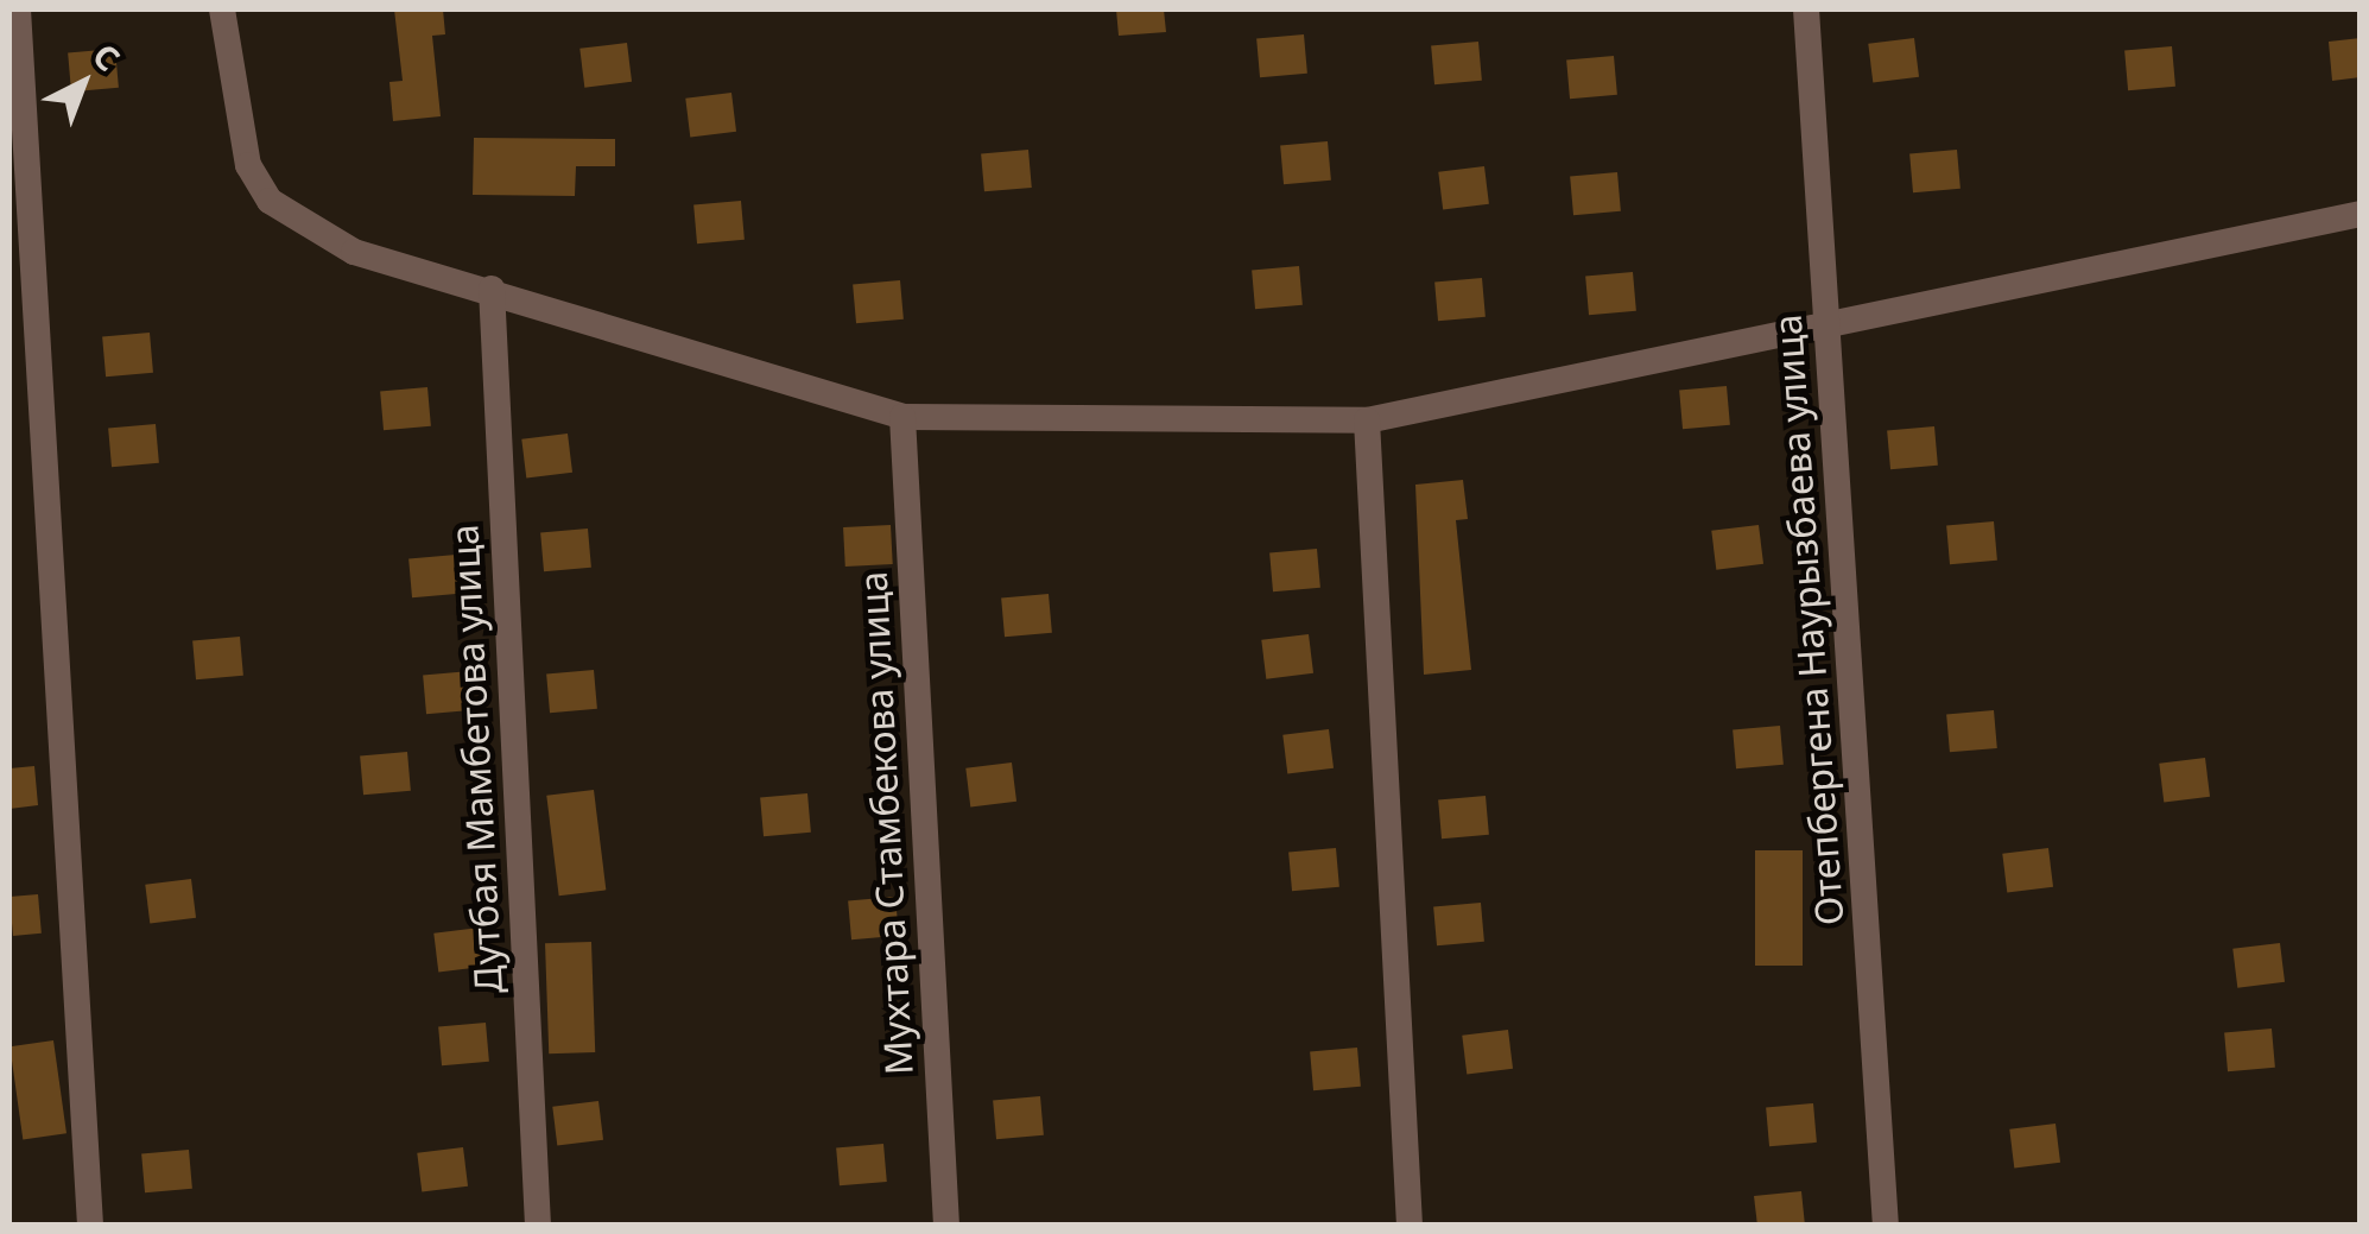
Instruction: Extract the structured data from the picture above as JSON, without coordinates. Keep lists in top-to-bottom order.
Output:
{
  "streets": {
    "street": ["Отепбергена Наурызбаева улица", "Дутбая Мамбетова улица", "Мухтара Стамбекова улица"]
  },
  "north": "top right"
}
